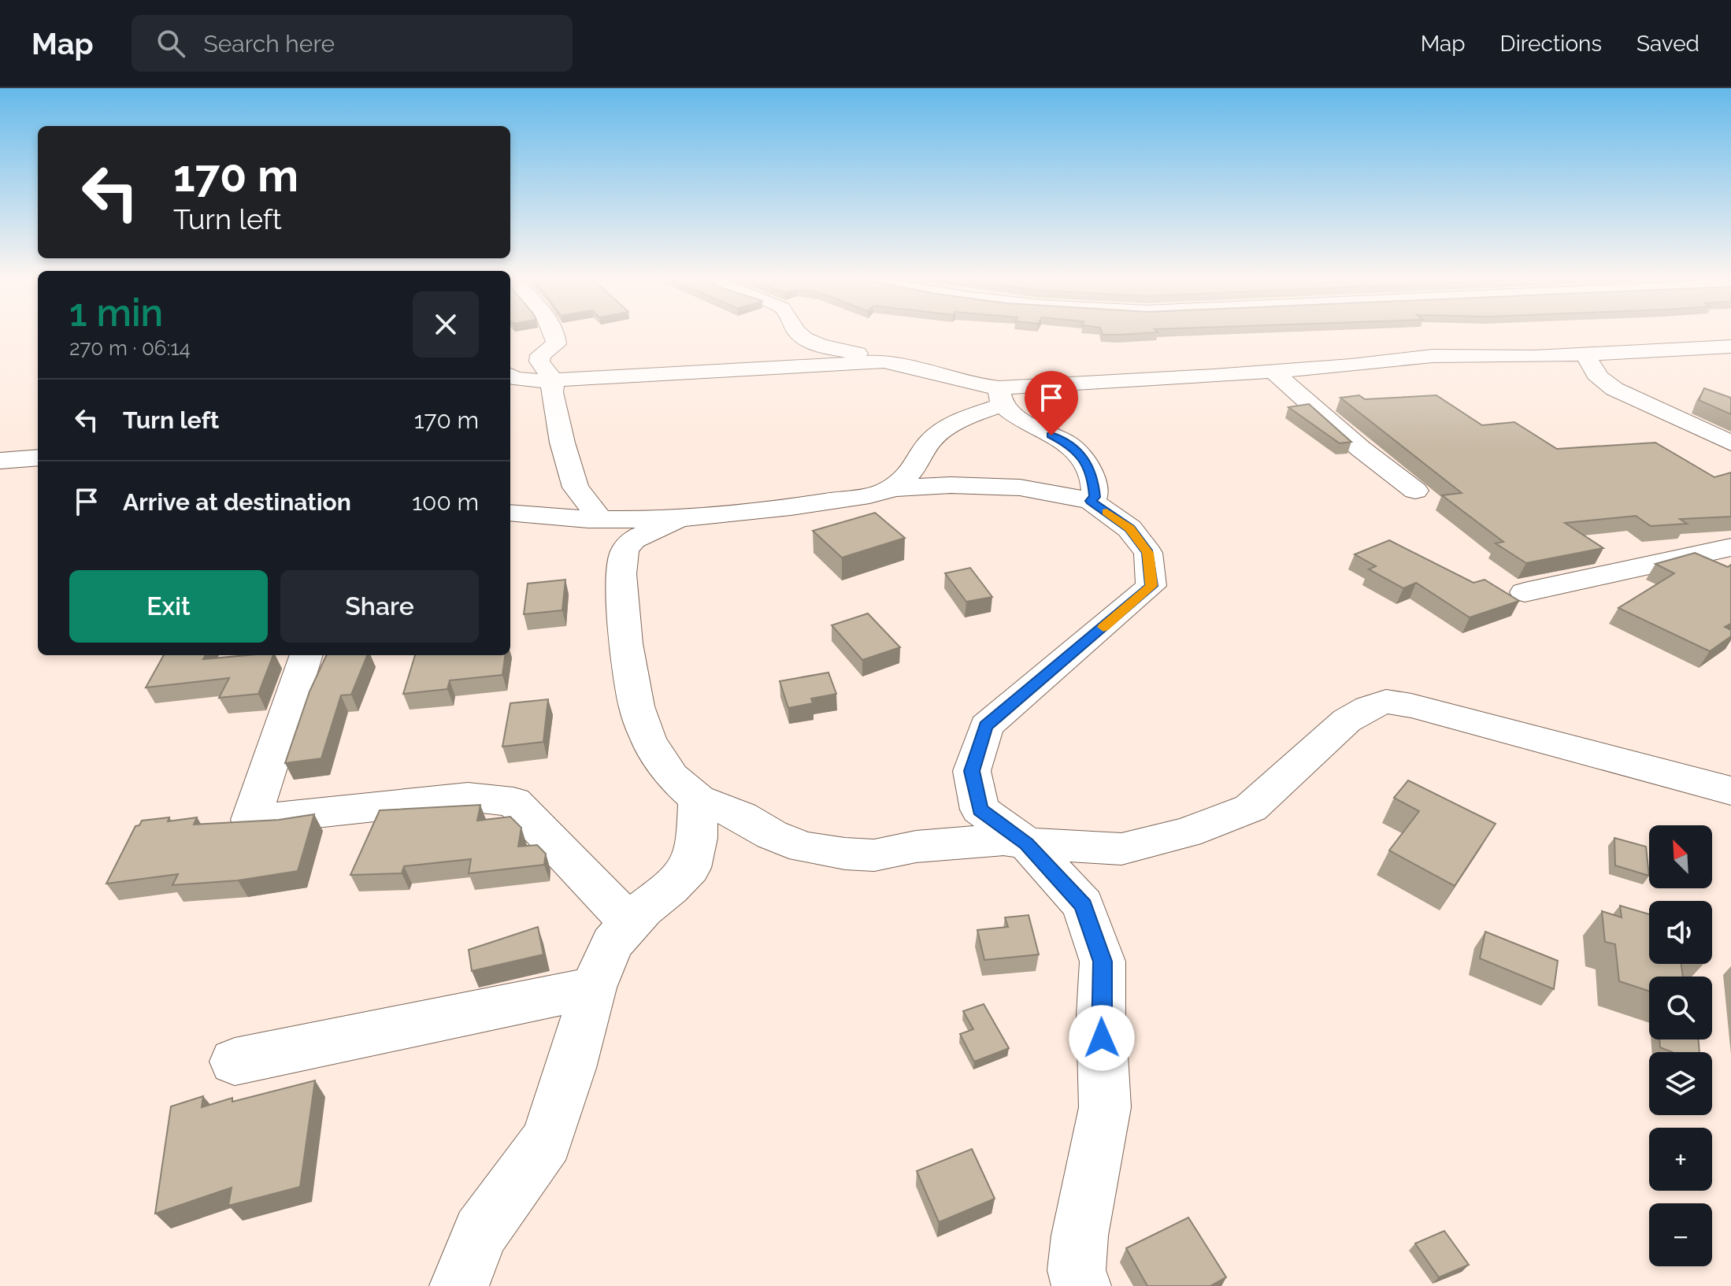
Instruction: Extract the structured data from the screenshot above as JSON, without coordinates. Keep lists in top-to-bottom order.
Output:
{
  "north": "top left",
  "page": {
    "header": "Map",
    "search": "Search here",
    "nav": ["Map", "Directions", "Saved"],
    "turn": ["170 m", "Turn left"],
    "heading": ["1 min", "270 m · 06:14"],
    "list": [
      {
        "name": "Turn left",
        "value": "170 m"
      },
      {
        "name": "Arrive at destination",
        "value": "100 m"
      }
    ],
    "buttons": ["Exit", "Share"],
    "map_buttons": ["+", "−"]
  }
}
